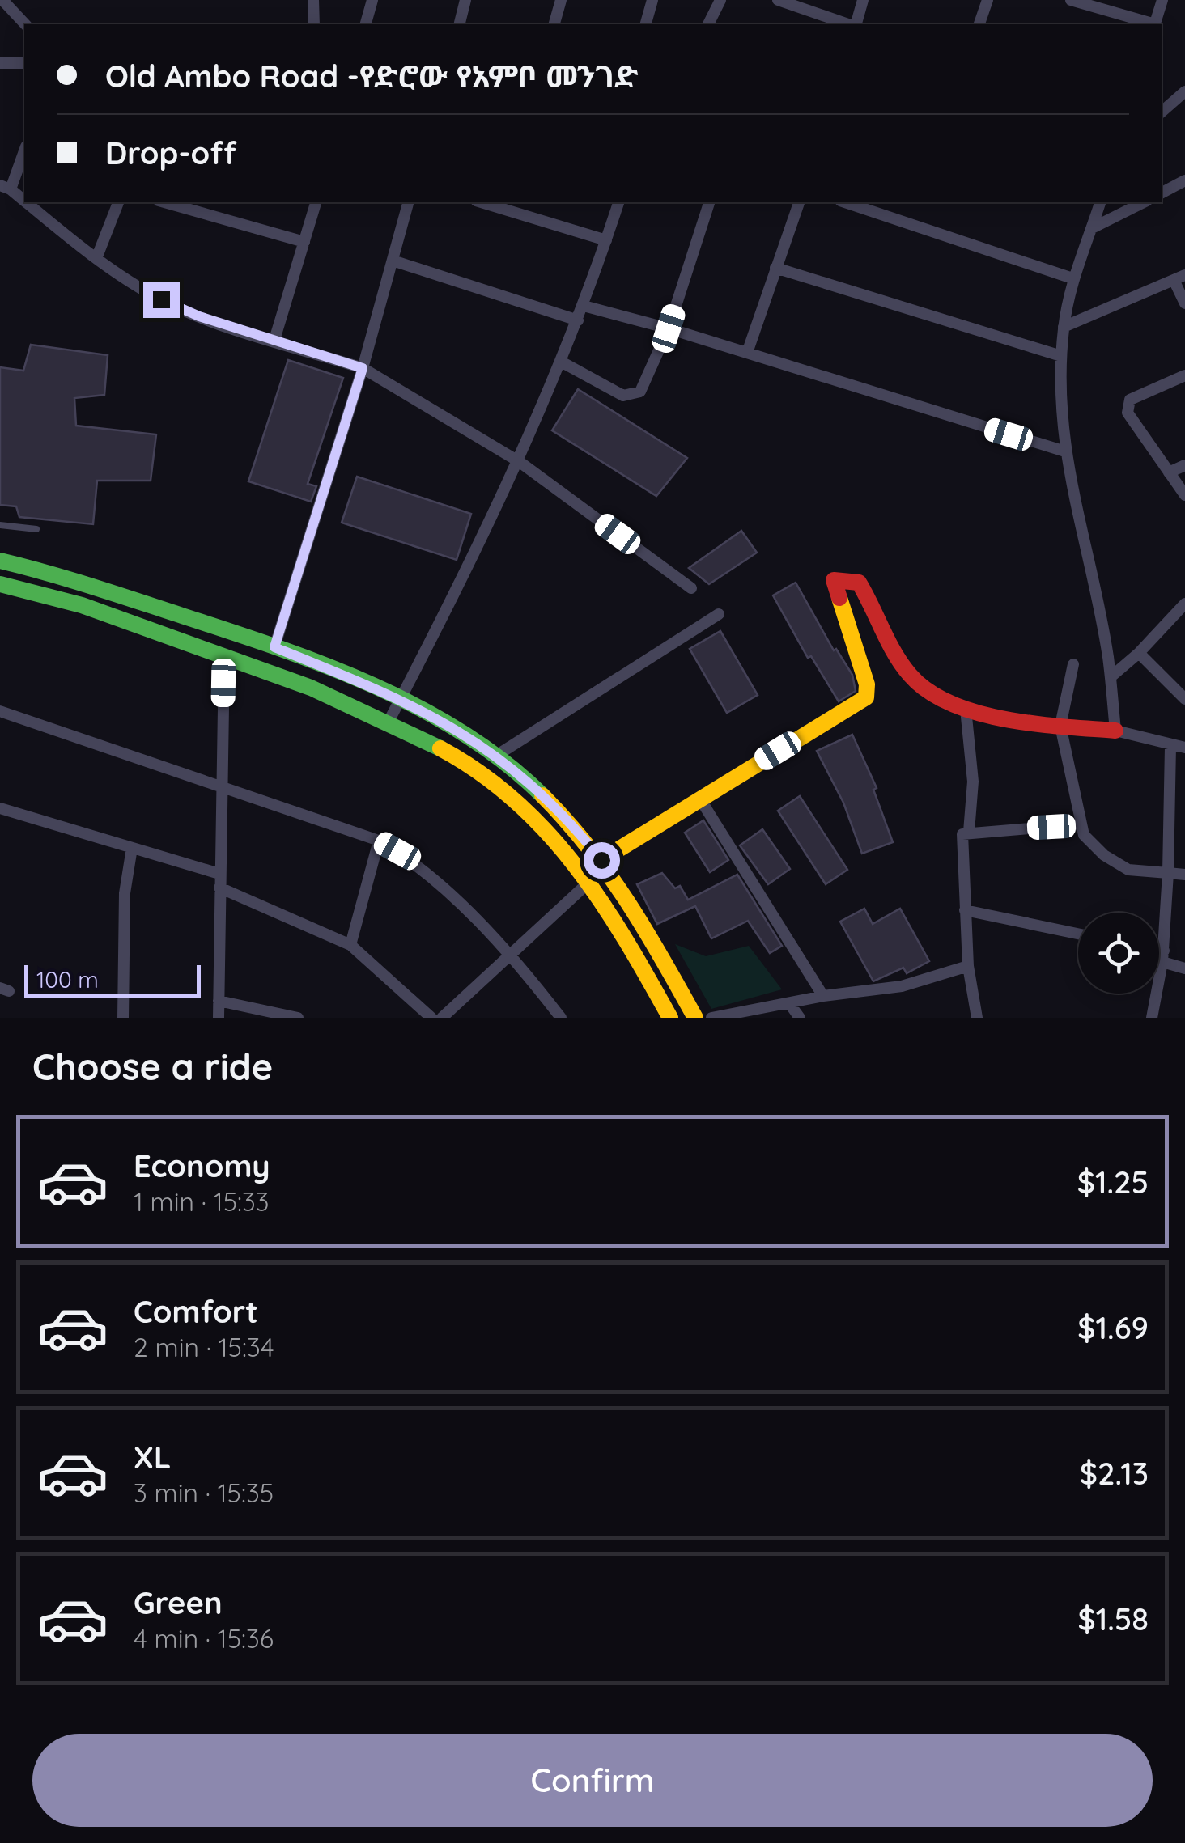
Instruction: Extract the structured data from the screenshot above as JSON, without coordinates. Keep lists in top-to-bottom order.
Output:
{
  "scale_bar": "100 m",
  "page": {
    "banner": ["Old Ambo Road -የድሮው የአምቦ መንገድ", "Drop-off"],
    "scale": "100 m",
    "heading": "Choose a ride",
    "list": [
      {
        "name": "Economy",
        "note": "1 min · 15:33",
        "value": "$1.25"
      },
      {
        "name": "Comfort",
        "note": "2 min · 15:34",
        "value": "$1.69"
      },
      {
        "name": "XL",
        "note": "3 min · 15:35",
        "value": "$2.13"
      },
      {
        "name": "Green",
        "note": "4 min · 15:36",
        "value": "$1.58"
      }
    ],
    "buttons": "Confirm"
  }
}
